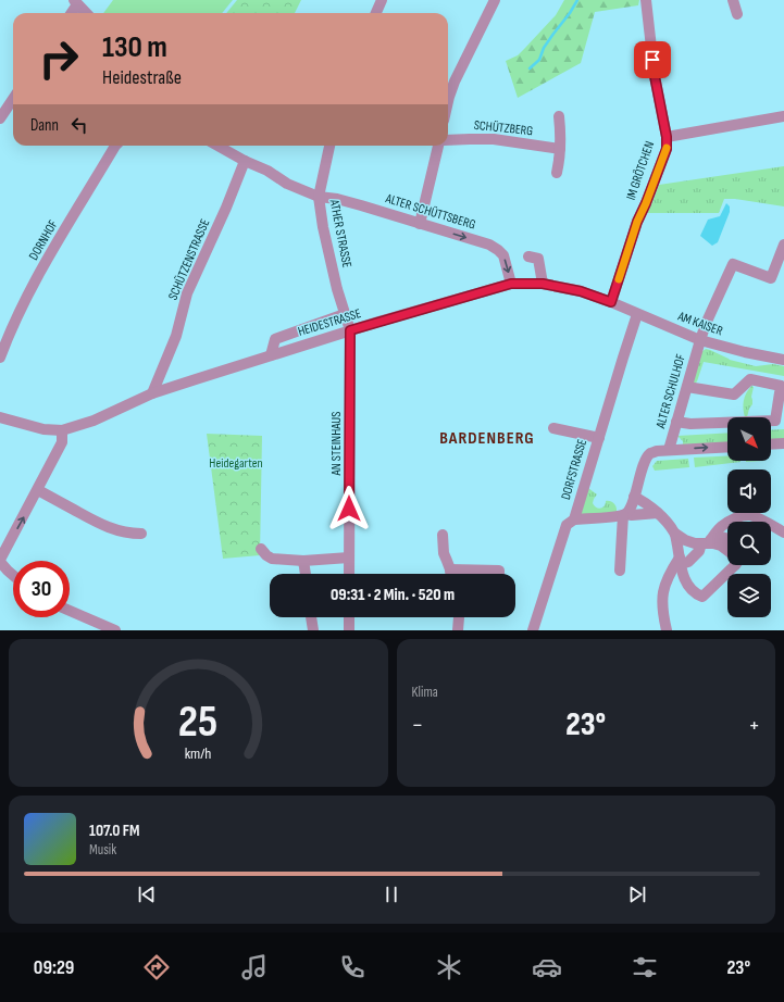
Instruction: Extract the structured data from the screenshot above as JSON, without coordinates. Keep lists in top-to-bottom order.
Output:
{
  "streets": {
    "street": [
      "SCHÜTZBERG",
      "IM GRÖTCHEN",
      "ALTER SCHÜTTSBERG",
      "ATHER STRASSE",
      "DORNHOF",
      "SCHÜTZENSTRASSE",
      "HEIDESTRASSE",
      "AM KAISER",
      "ALTER SCHULHOF",
      "AN STEINHAUS",
      "DORFSTRASSE"
    ]
  },
  "crossings": [
    ["IM GRÖTCHEN", "HEIDESTRASSE"],
    ["IM GRÖTCHEN", "AM KAISER"],
    ["ALTER SCHÜTTSBERG", "ATHER STRASSE"],
    ["ALTER SCHÜTTSBERG", "SCHÜTZENSTRASSE"],
    ["ALTER SCHÜTTSBERG", "HEIDESTRASSE"],
    ["ATHER STRASSE", "HEIDESTRASSE"],
    ["ATHER STRASSE", "AN STEINHAUS"],
    ["SCHÜTZENSTRASSE", "HEIDESTRASSE"],
    ["HEIDESTRASSE", "AM KAISER"],
    ["HEIDESTRASSE", "AN STEINHAUS"],
    ["AM KAISER", "ALTER SCHULHOF"],
    ["AM KAISER", "DORFSTRASSE"]
  ],
  "districts": ["BARDENBERG"],
  "parks": ["Heidegarten"],
  "north": "bottom right",
  "page": {
    "turn": ["130 m", "Heidestraße"],
    "then": "Dann",
    "limit": "30",
    "trip": "09:31 · 2 Min. · 520 m",
    "tile": "Klima",
    "heat": ["−", "23°", "+"],
    "song": ["107.0 FM", "Musik"],
    "tabs": ["09:29", "23°"],
    "gauge": ["25", "km/h"]
  }
}
